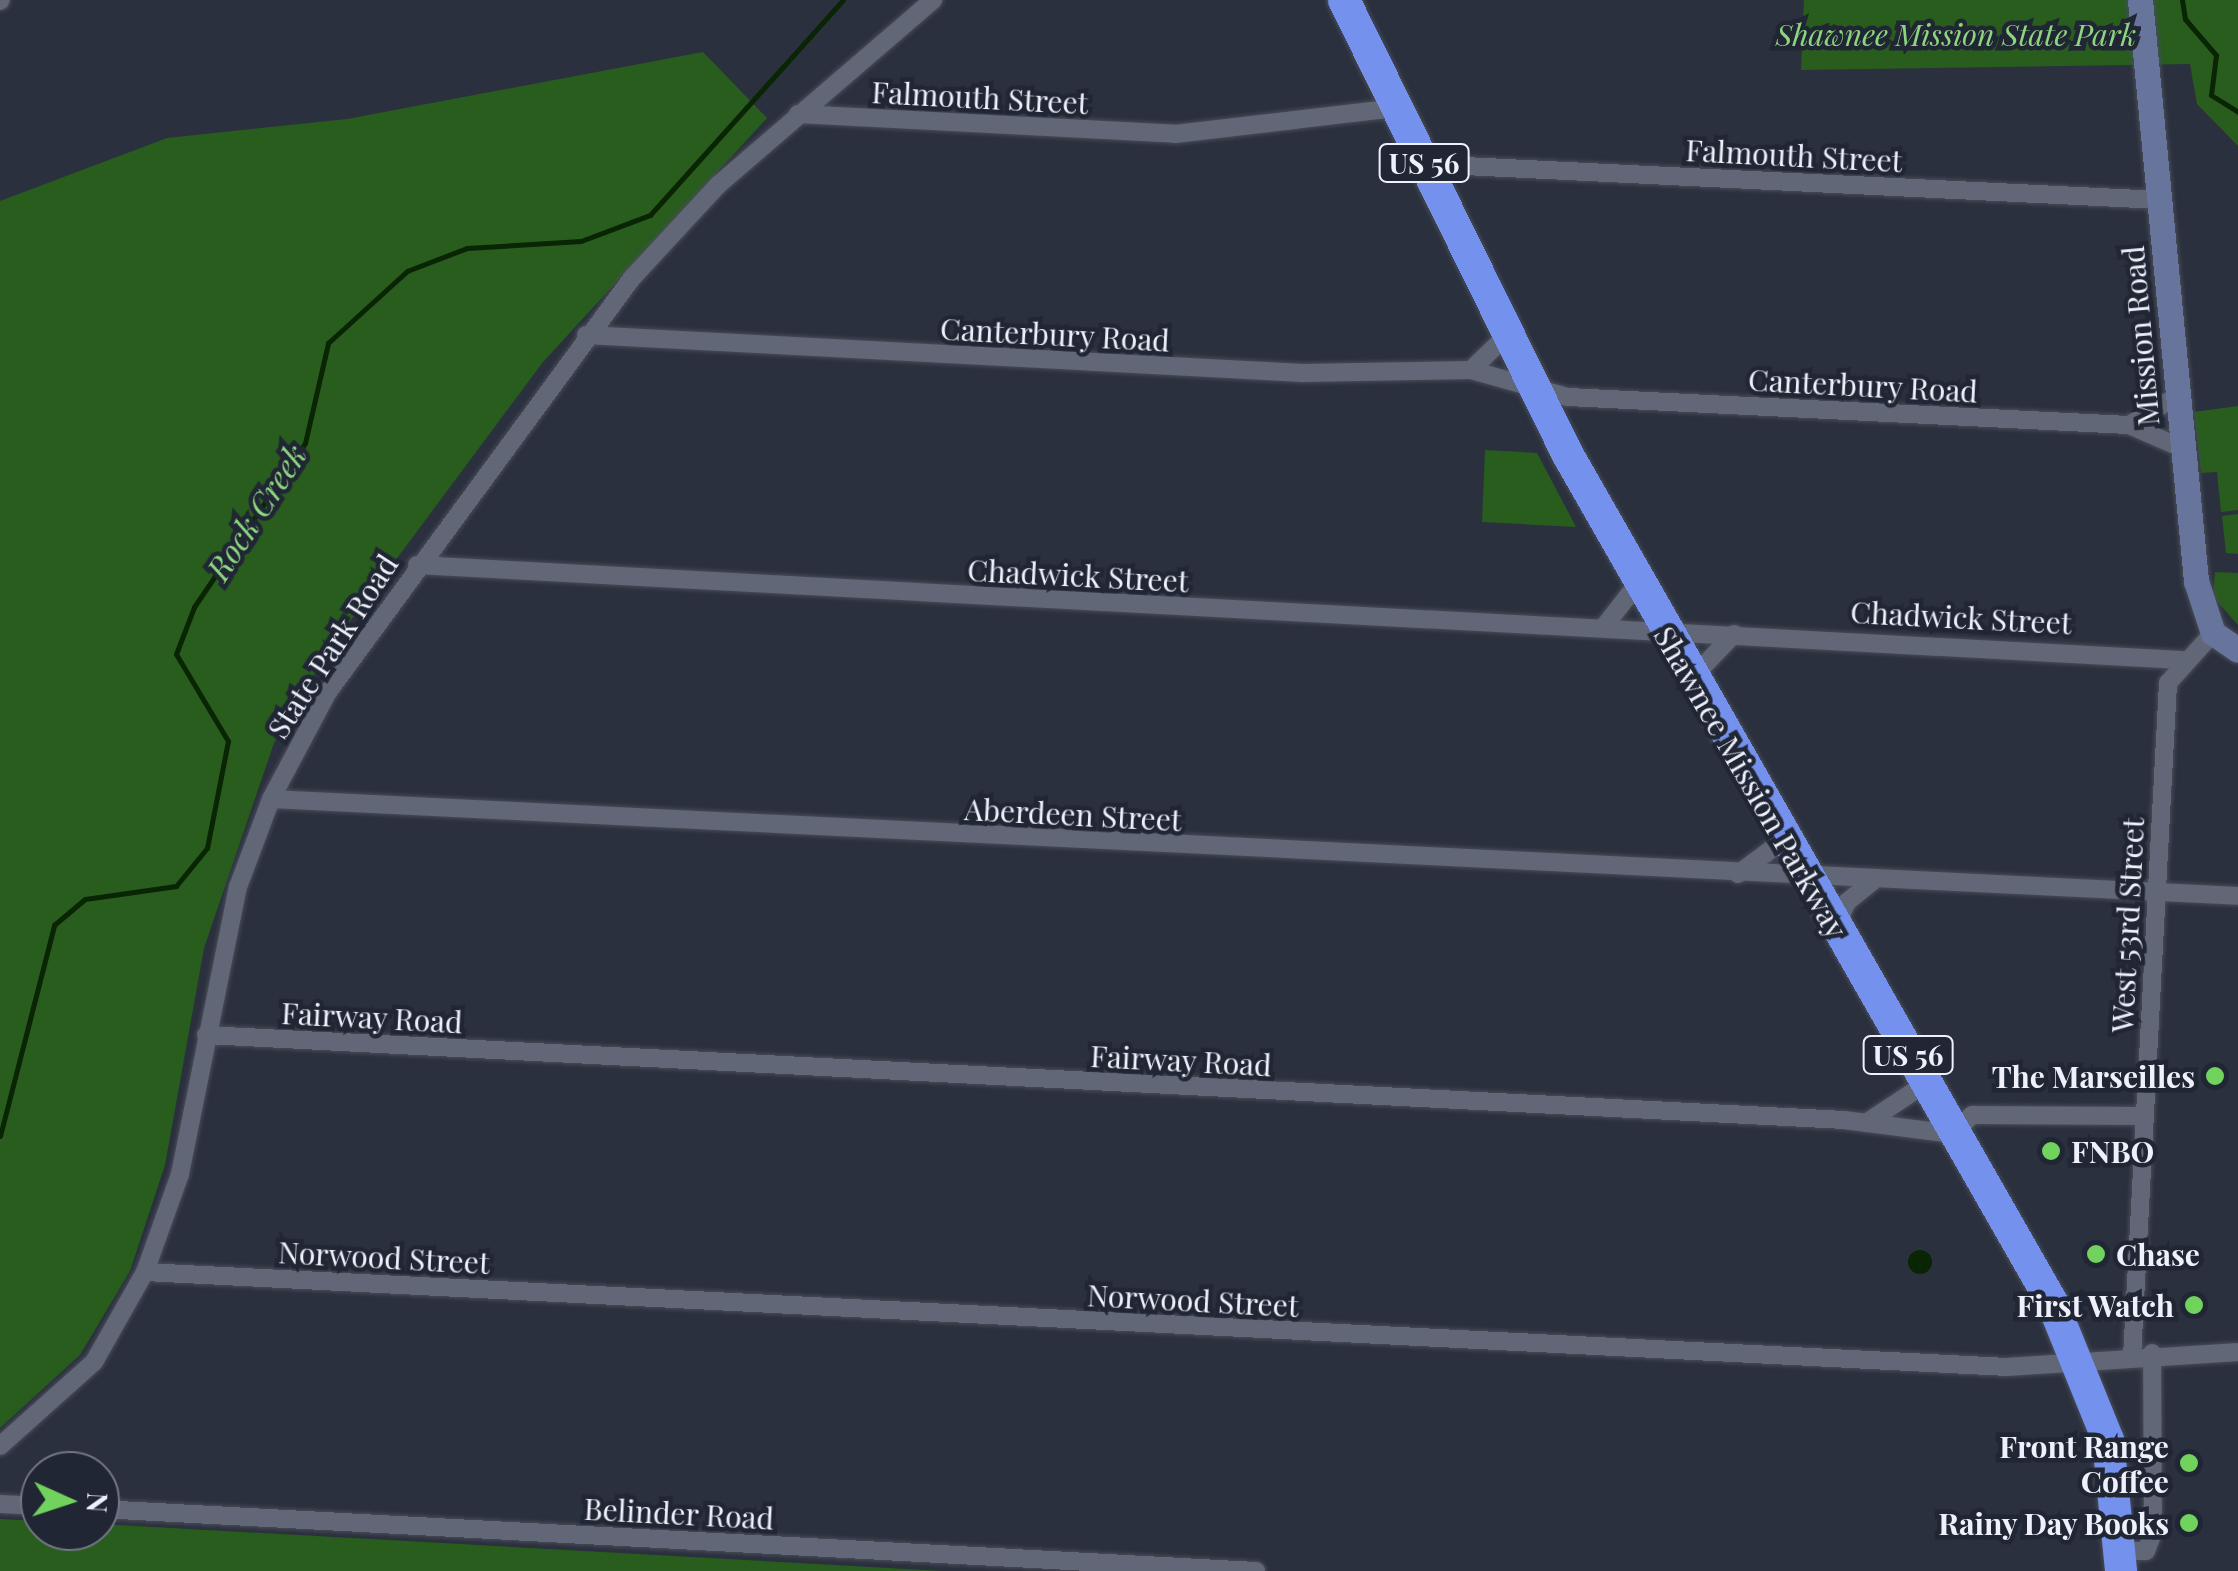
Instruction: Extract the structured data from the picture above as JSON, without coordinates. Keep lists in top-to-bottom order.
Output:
{
  "streets": {
    "highway": ["US 56", "Shawnee Mission Parkway"],
    "main road": ["Mission Road"],
    "street": [
      "Falmouth Street",
      "Canterbury Road",
      "Chadwick Street",
      "State Park Road",
      "Aberdeen Street",
      "West 53rd Street",
      "Fairway Road",
      "Norwood Street",
      "Belinder Road"
    ]
  },
  "crossings": [
    ["Falmouth Street", "Mission Road"],
    ["Falmouth Street", "State Park Road"],
    ["Falmouth Street", "Shawnee Mission Parkway"],
    ["Canterbury Road", "Mission Road"],
    ["Canterbury Road", "State Park Road"],
    ["Canterbury Road", "Shawnee Mission Parkway"],
    ["Mission Road", "West 53rd Street"],
    ["Chadwick Street", "State Park Road"],
    ["Chadwick Street", "Shawnee Mission Parkway"],
    ["Chadwick Street", "West 53rd Street"],
    ["State Park Road", "Aberdeen Street"],
    ["State Park Road", "Fairway Road"],
    ["State Park Road", "Norwood Street"],
    ["Shawnee Mission Parkway", "Aberdeen Street"],
    ["Shawnee Mission Parkway", "Fairway Road"],
    ["Shawnee Mission Parkway", "Norwood Street"],
    ["Aberdeen Street", "West 53rd Street"],
    ["West 53rd Street", "Norwood Street"]
  ],
  "water": ["Rock Creek"],
  "parks": ["Shawnee Mission State Park"],
  "places": [
    "The Marseilles",
    "FNBO",
    "Chase",
    "First Watch",
    "Front Range Coffee",
    "Rainy Day Books"
  ],
  "north": "right"
}
